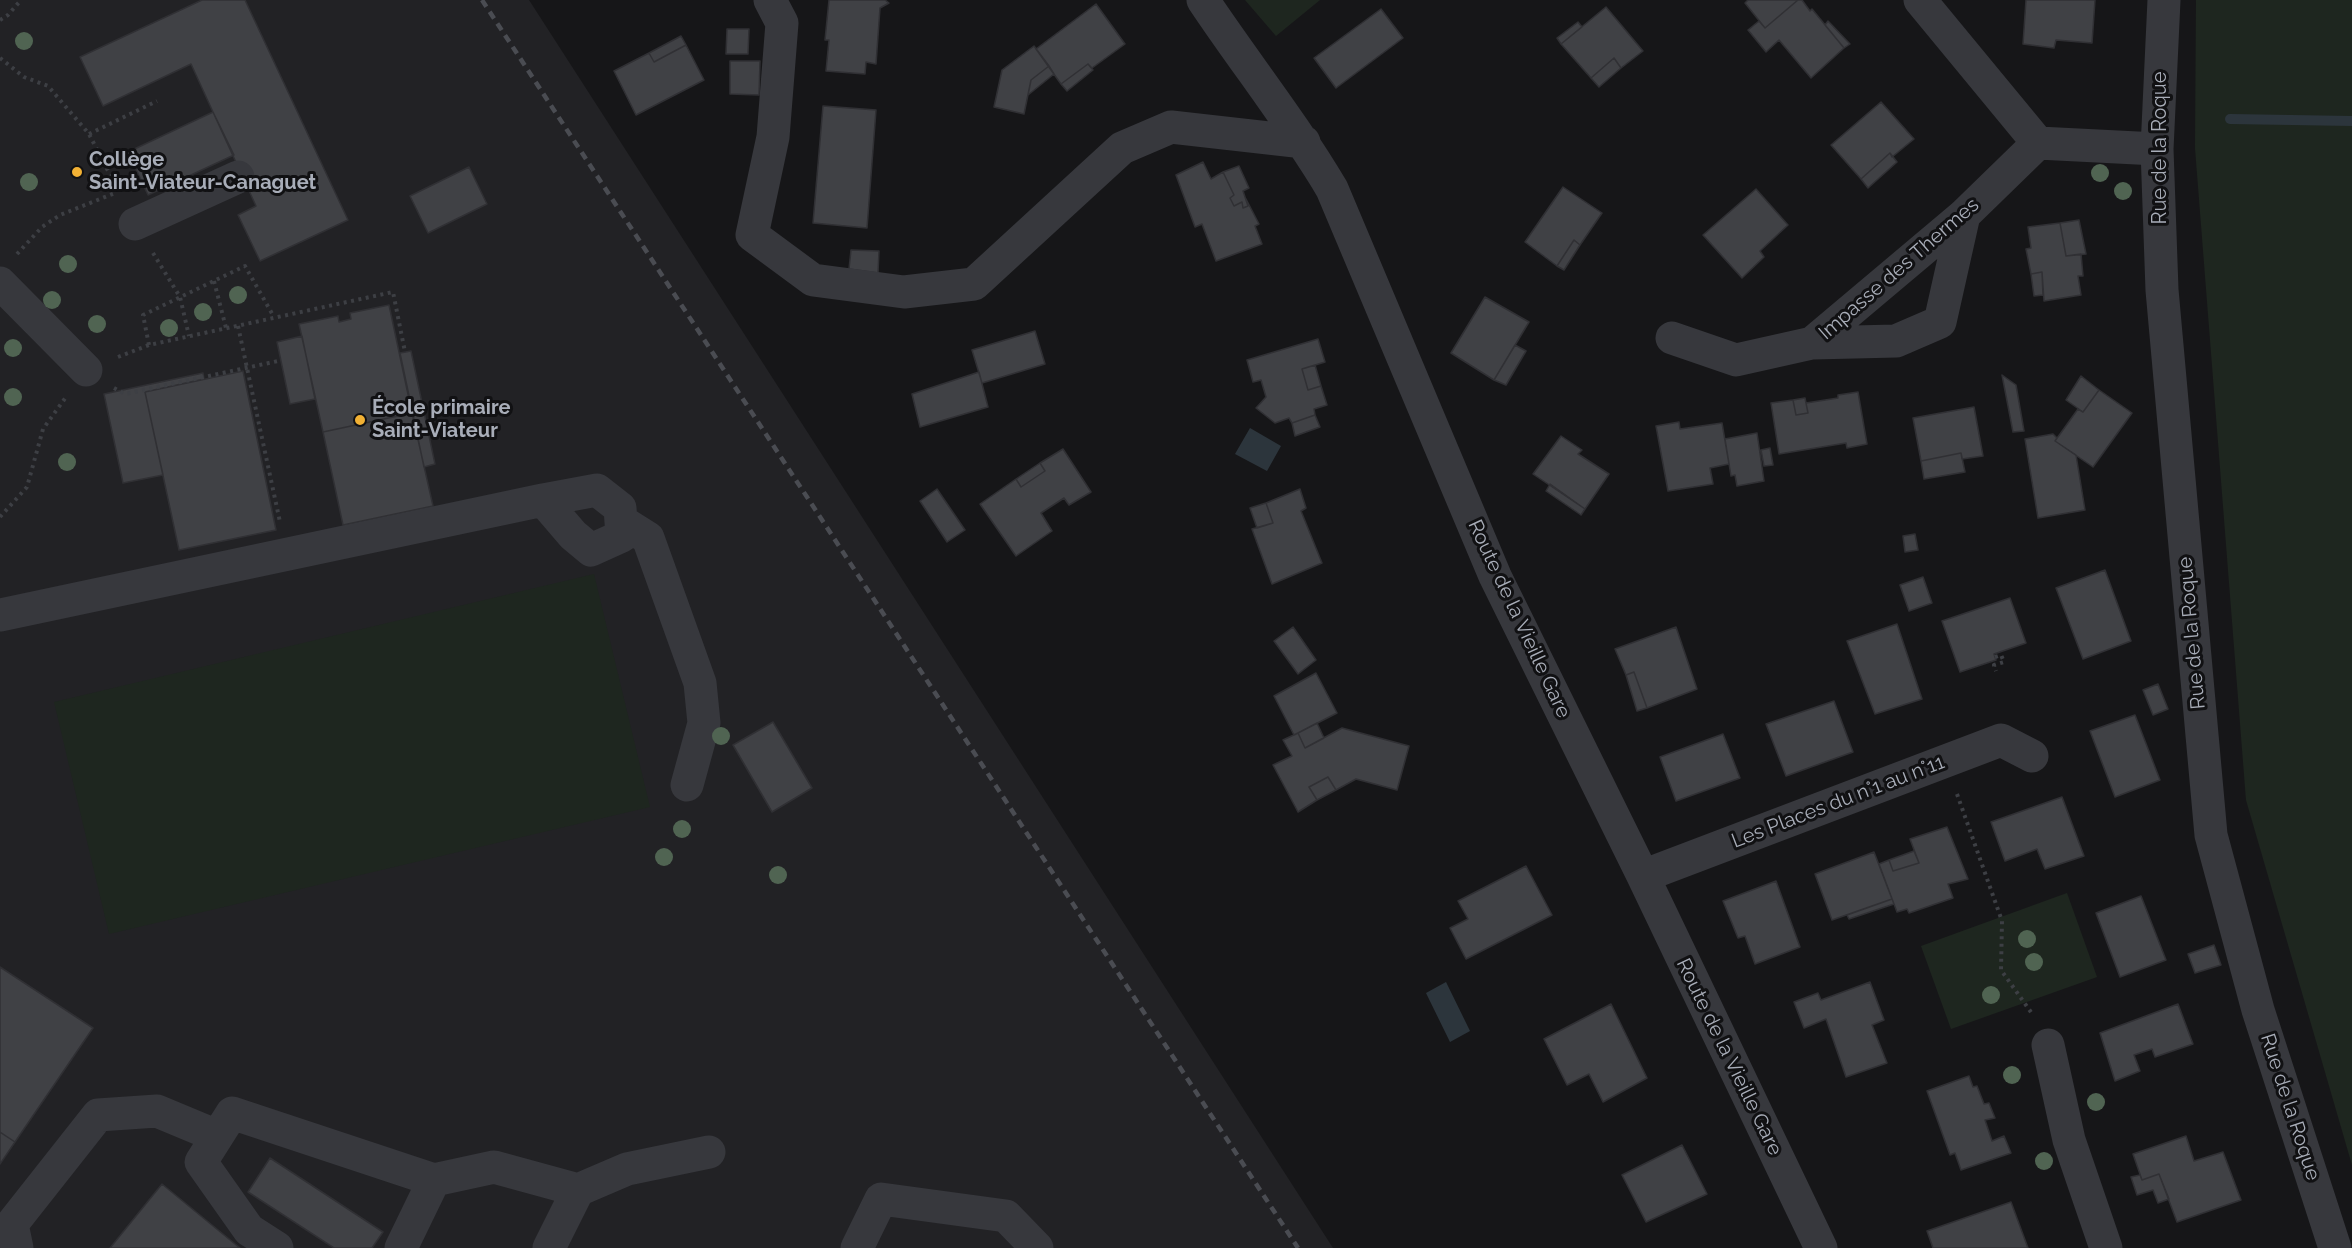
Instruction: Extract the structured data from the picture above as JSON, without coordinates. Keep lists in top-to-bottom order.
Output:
{
  "streets": {
    "street": [
      "Rue de la Roque",
      "Impasse des Thermes",
      "Route de la Vieille Gare",
      "Les Places du n°1 au n°11"
    ]
  },
  "crossings": [
    ["Route de la Vieille Gare", "Les Places du n°1 au n°11"]
  ],
  "places": ["Collège Saint-Viateur-Canaguet", "École primaire Saint-Viateur"]
}
